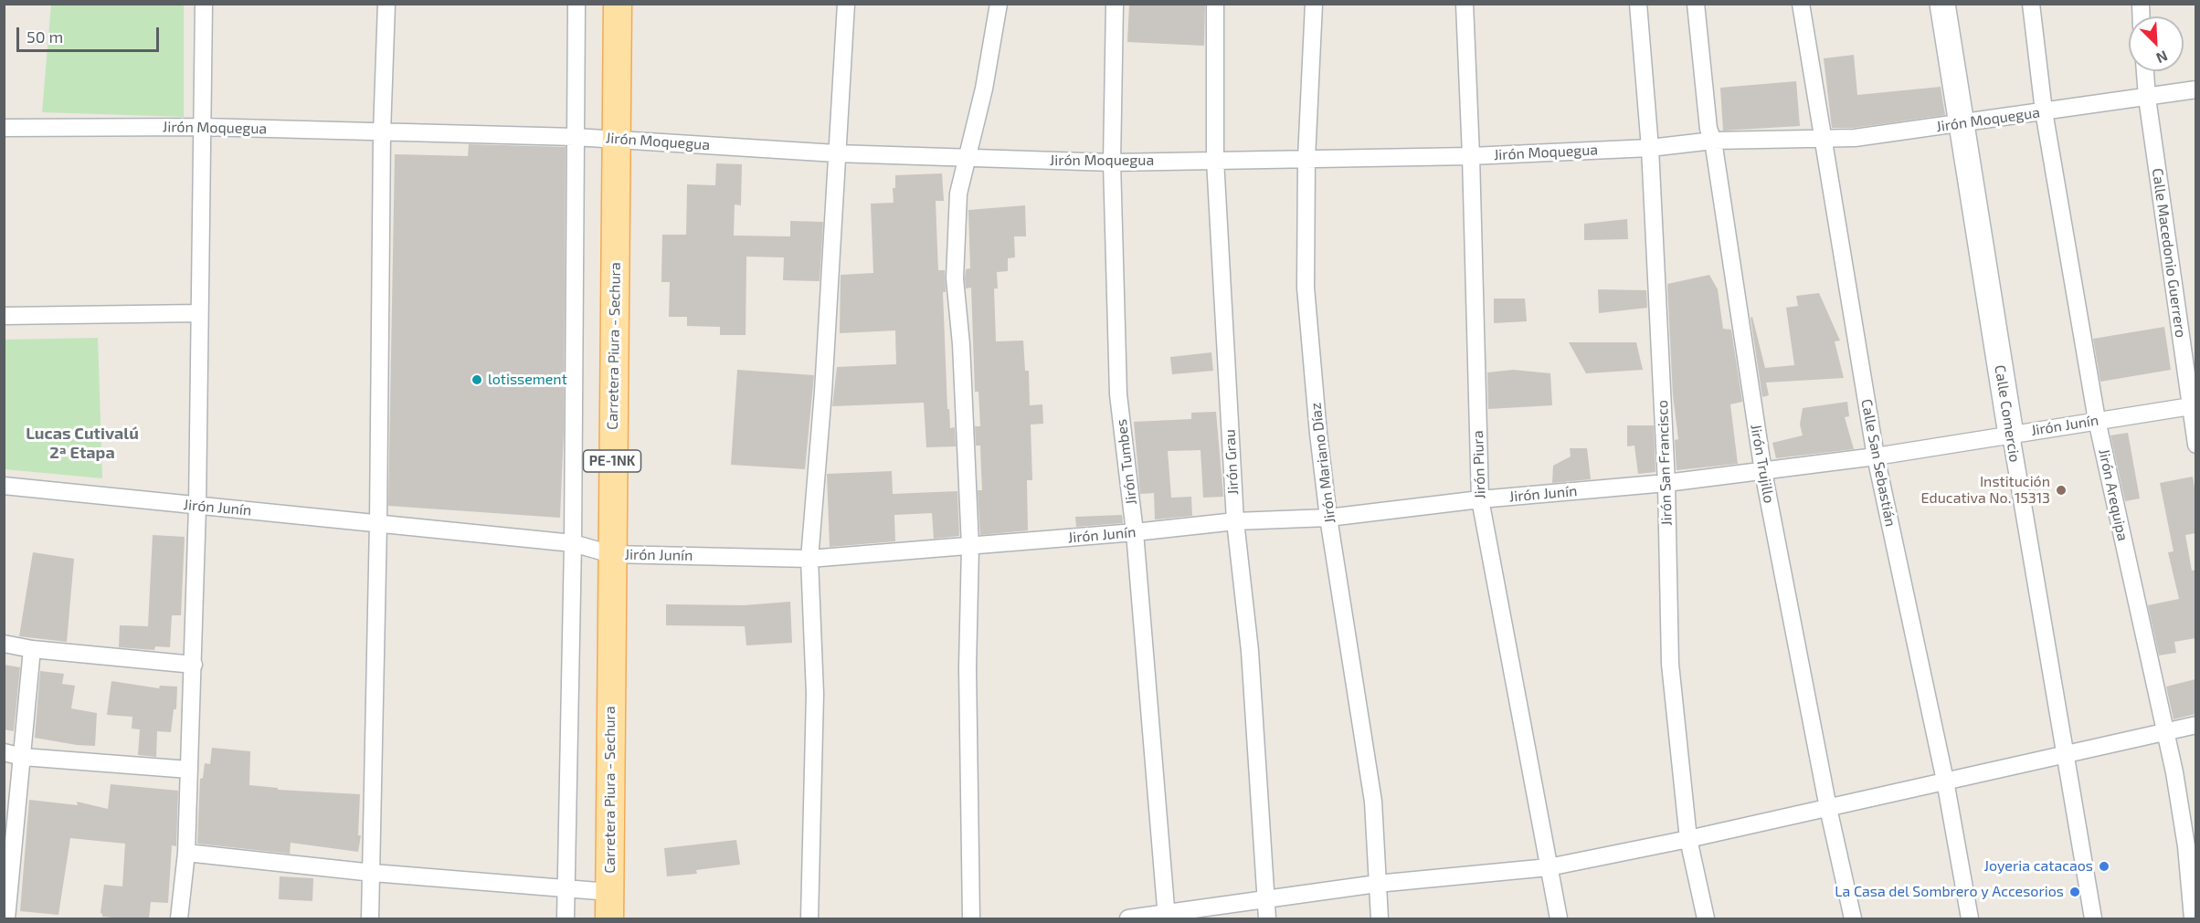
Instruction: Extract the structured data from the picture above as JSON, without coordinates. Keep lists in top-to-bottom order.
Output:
{
  "streets": {
    "main road": ["Carretera Piura - Sechura", "PE-1NK"],
    "street": [
      "Jirón Moquegua",
      "Calle Macedonio Guerrero",
      "Calle Comercio",
      "Jirón Junín",
      "Jirón Tumbes",
      "Jirón Grau",
      "Jirón Mariano Díaz",
      "Jirón San Francisco",
      "Calle San Sebastián",
      "Jirón Trujillo",
      "Jirón Piura",
      "Jirón Arequipa"
    ]
  },
  "crossings": [
    ["Jirón Moquegua", "Calle Macedonio Guerrero"],
    ["Jirón Moquegua", "Carretera Piura - Sechura"],
    ["Jirón Moquegua", "Calle Comercio"],
    ["Jirón Moquegua", "Jirón Tumbes"],
    ["Jirón Moquegua", "Jirón Grau"],
    ["Jirón Moquegua", "Jirón Mariano Díaz"],
    ["Jirón Moquegua", "Jirón San Francisco"],
    ["Jirón Moquegua", "Calle San Sebastián"],
    ["Jirón Moquegua", "Jirón Trujillo"],
    ["Jirón Moquegua", "Jirón Piura"],
    ["Jirón Moquegua", "Jirón Arequipa"],
    ["Calle Macedonio Guerrero", "Jirón Junín"],
    ["Carretera Piura - Sechura", "Jirón Junín"],
    ["Calle Comercio", "Jirón Junín"],
    ["Jirón Junín", "Jirón Tumbes"],
    ["Jirón Junín", "Jirón Grau"],
    ["Jirón Junín", "Jirón Mariano Díaz"],
    ["Jirón Junín", "Jirón San Francisco"],
    ["Jirón Junín", "Calle San Sebastián"],
    ["Jirón Junín", "Jirón Trujillo"],
    ["Jirón Junín", "Jirón Piura"],
    ["Jirón Junín", "Jirón Arequipa"]
  ],
  "districts": ["Lucas Cutivalú 2ª Etapa"],
  "places": [
    "lotissement",
    "Institución Educativa No. 15313",
    "Joyeria catacaos",
    "La Casa del Sombrero y Accesorios"
  ],
  "scale_bar": "50 m",
  "north": "bottom right"
}
